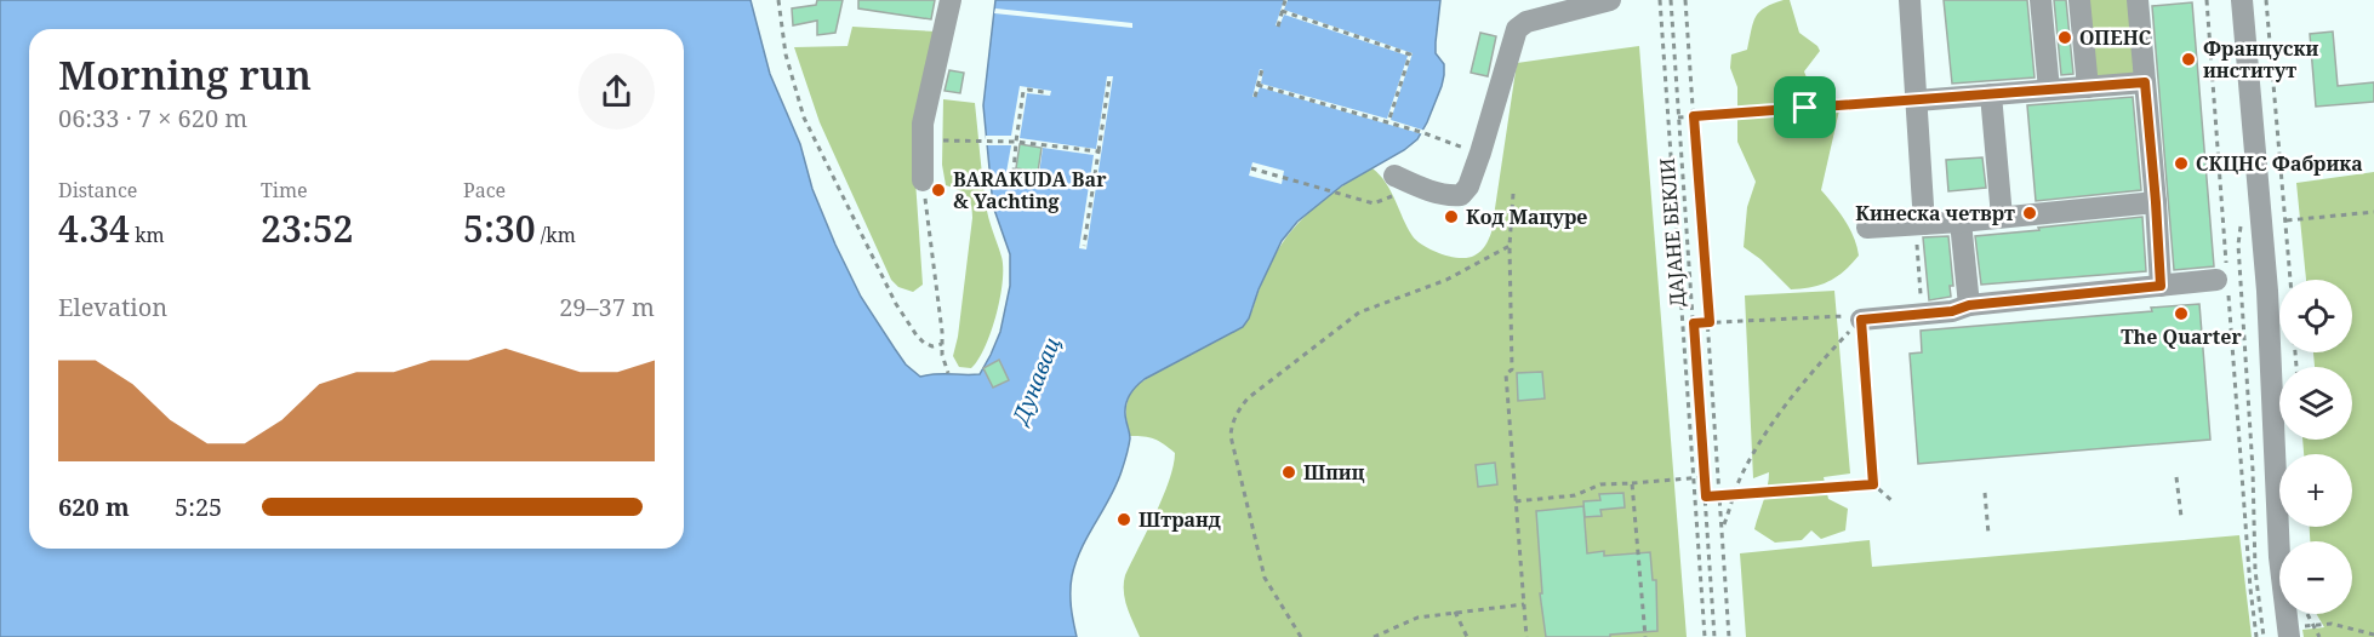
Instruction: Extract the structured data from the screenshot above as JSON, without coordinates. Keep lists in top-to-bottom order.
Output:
{
  "streets": {
    "path": ["ДАЈАНЕ БЕКЛИ"]
  },
  "water": ["Дунавац"],
  "places": [
    "ОПЕНС",
    "Француски институт",
    "СКЦНС Фабрика",
    "BARAKUDA Bar & Yachting",
    "Кинеска четврт",
    "Код Мацуре",
    "The Quarter",
    "Шпиц",
    "Штранд"
  ],
  "page": {
    "heading": ["Morning run", "06:33 · 7 × 620 m"],
    "stats": [
      ["Distance", "4.34 km"],
      ["Time", "23:52"],
      ["Pace", "5:30 /km"]
    ],
    "chart": ["Elevation", "29–37 m"],
    "map_buttons": ["+", "−"],
    "list": [
      {
        "name": "620 m",
        "note": "5:25"
      }
    ]
  }
}
